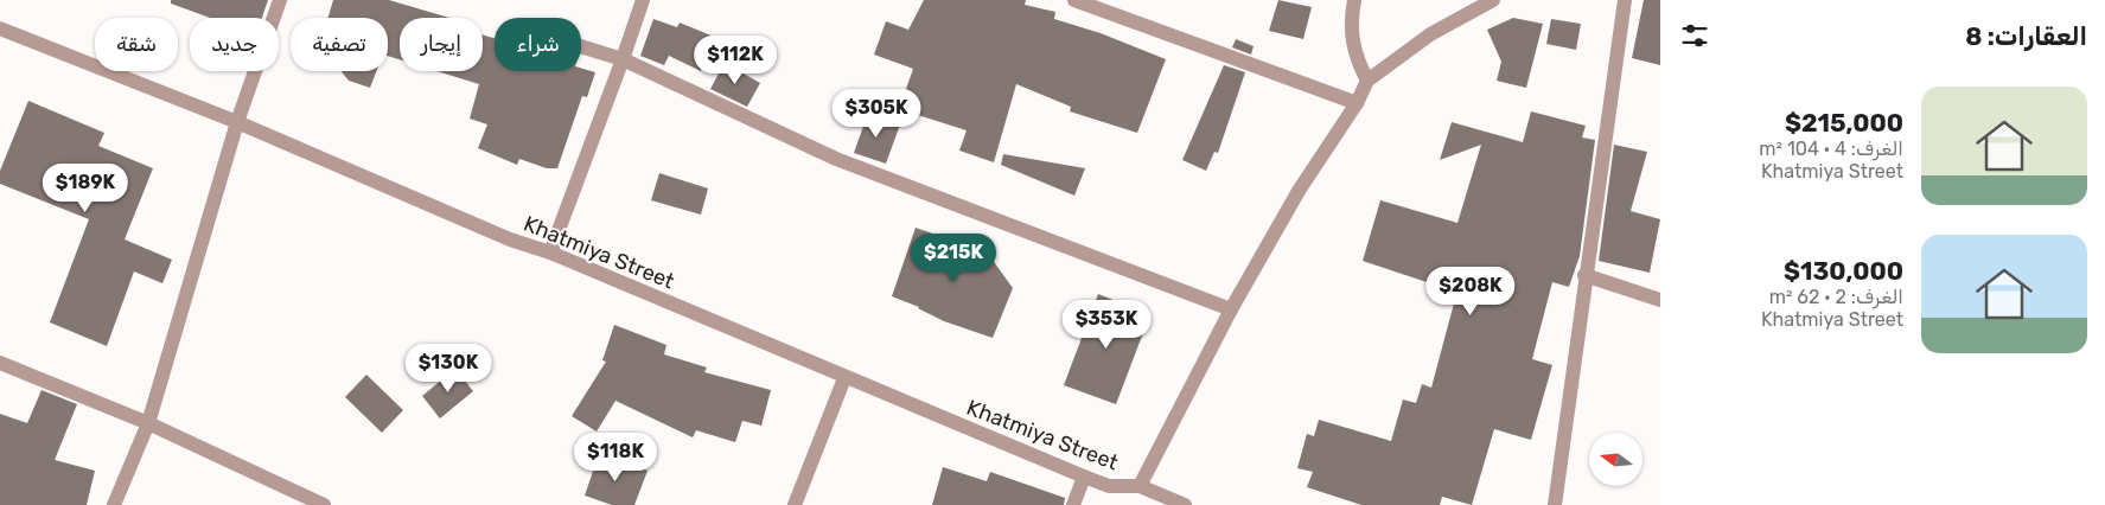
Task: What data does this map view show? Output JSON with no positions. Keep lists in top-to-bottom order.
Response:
{
  "streets": {
    "street": ["Khatmiya Street"]
  },
  "north": "left",
  "page": {
    "heading": "العقارات: 8",
    "chip": [
      "شراء",
      "إيجار",
      "تصفية",
      "جديد",
      "شقة"
    ],
    "price": [
      "$112K",
      "$305K",
      "$189K",
      "$215K",
      "$208K",
      "$353K",
      "$130K",
      "$118K"
    ],
    "list": [
      {
        "name": "$215,000",
        "note": "الغرف: 4 · 104 m² · Khatmiya Street"
      },
      {
        "name": "$130,000",
        "note": "الغرف: 2 · 62 m² · Khatmiya Street"
      }
    ]
  }
}
